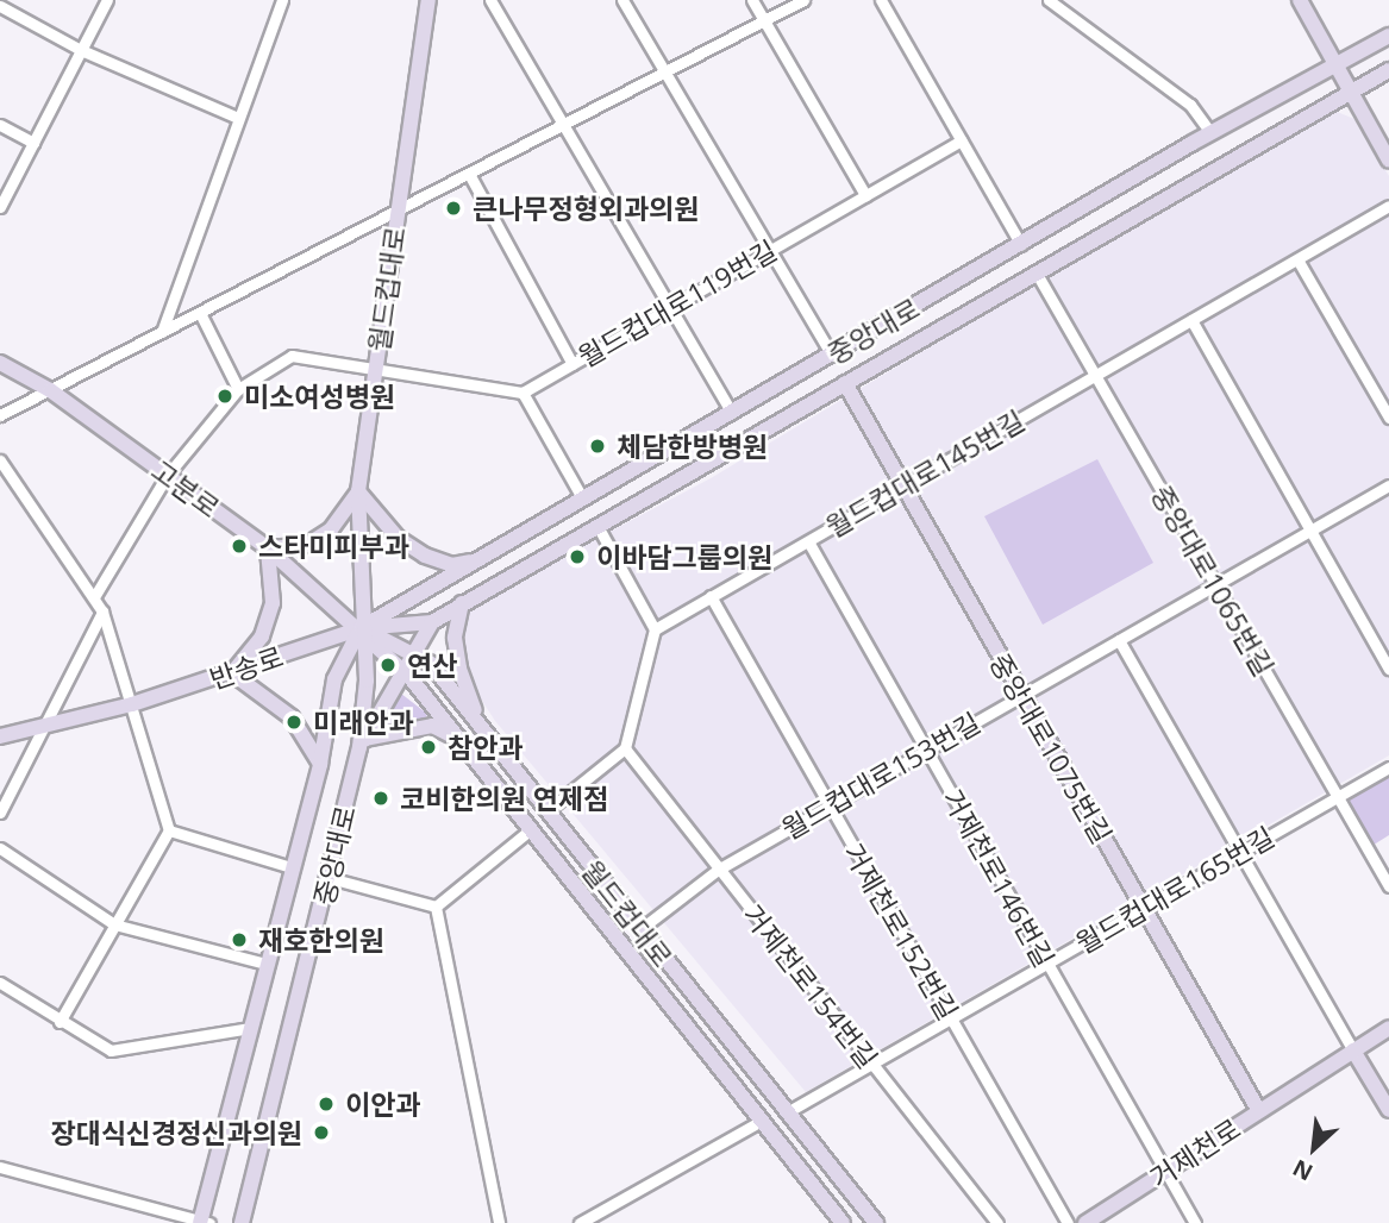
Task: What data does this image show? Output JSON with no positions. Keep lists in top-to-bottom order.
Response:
{
  "streets": {
    "main road": [
      "월드컵대로",
      "중앙대로",
      "고분로",
      "반송로",
      "중앙대로1075번길",
      "거제천로"
    ],
    "street": [
      "월드컵대로119번길",
      "월드컵대로145번길",
      "중앙대로1065번길",
      "월드컵대로153번길",
      "거제천로146번길",
      "월드컵대로165번길",
      "거제천로152번길",
      "거제천로154번길"
    ]
  },
  "crossings": [
    ["월드컵대로", "월드컵대로119번길"],
    ["월드컵대로", "중앙대로"],
    ["월드컵대로", "고분로"],
    ["월드컵대로", "반송로"],
    ["월드컵대로", "월드컵대로153번길"],
    ["월드컵대로", "월드컵대로165번길"],
    ["월드컵대로119번길", "중앙대로"],
    ["중앙대로", "고분로"],
    ["중앙대로", "중앙대로1065번길"],
    ["중앙대로", "반송로"],
    ["중앙대로", "중앙대로1075번길"],
    ["월드컵대로145번길", "중앙대로1065번길"],
    ["월드컵대로145번길", "중앙대로1075번길"],
    ["월드컵대로145번길", "거제천로146번길"],
    ["월드컵대로145번길", "거제천로152번길"],
    ["고분로", "반송로"],
    ["중앙대로1065번길", "월드컵대로153번길"],
    ["중앙대로1065번길", "월드컵대로165번길"],
    ["중앙대로1075번길", "월드컵대로153번길"],
    ["중앙대로1075번길", "월드컵대로165번길"],
    ["중앙대로1075번길", "거제천로"],
    ["월드컵대로153번길", "거제천로146번길"],
    ["월드컵대로153번길", "거제천로152번길"],
    ["월드컵대로153번길", "거제천로154번길"],
    ["거제천로146번길", "월드컵대로165번길"],
    ["거제천로146번길", "거제천로"],
    ["월드컵대로165번길", "거제천로152번길"],
    ["월드컵대로165번길", "거제천로154번길"]
  ],
  "places": [
    "큰나무정형외과의원",
    "미소여성병원",
    "체담한방병원",
    "스타미피부과",
    "이바담그룹의원",
    "연산",
    "미래안과",
    "참안과",
    "코비한의원 연제점",
    "재호한의원",
    "이안과",
    "장대식신경정신과의원"
  ],
  "north": "bottom left"
}
